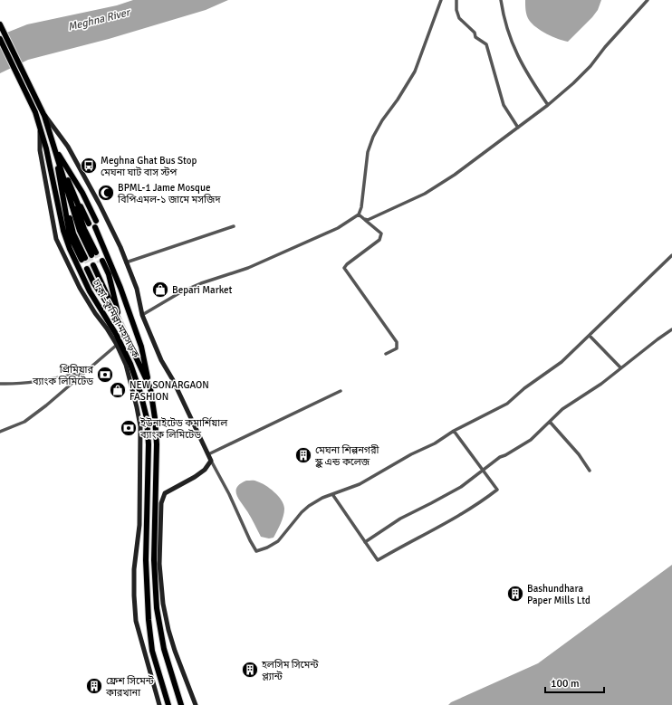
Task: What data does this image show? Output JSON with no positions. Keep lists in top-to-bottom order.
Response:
{
  "streets": {
    "highway": ["ঢাকা–কুমিল্লা মহাসড়ক"]
  },
  "water": ["Meghna River"],
  "places": {
    "bus stop": ["Meghna Ghat Bus Stop মেঘনা ঘাট বাস স্টপ"],
    "mosque": ["BPML-1 Jame Mosque বিপিএমল-১ জামে মসজিদ"],
    "shop": ["Bepari Market", "NEW SONARGAON FASHION"],
    "bank": ["প্রিমিয়ার ব্যাংক লিমিটেড", "ইউনাইটেড কমার্শিয়াল ব্যাংক লিমিটেড"],
    "building": [
      "মেঘনা শিল্পনগরী স্কুল এন্ড কলেজ",
      "Bashundhara Paper Mills Ltd",
      "হলসিম সিমেন্ট প্ল্যান্ট",
      "ফ্রেশ সিমেন্ট কারখানা"
    ]
  },
  "scale_bar": "100 m"
}
